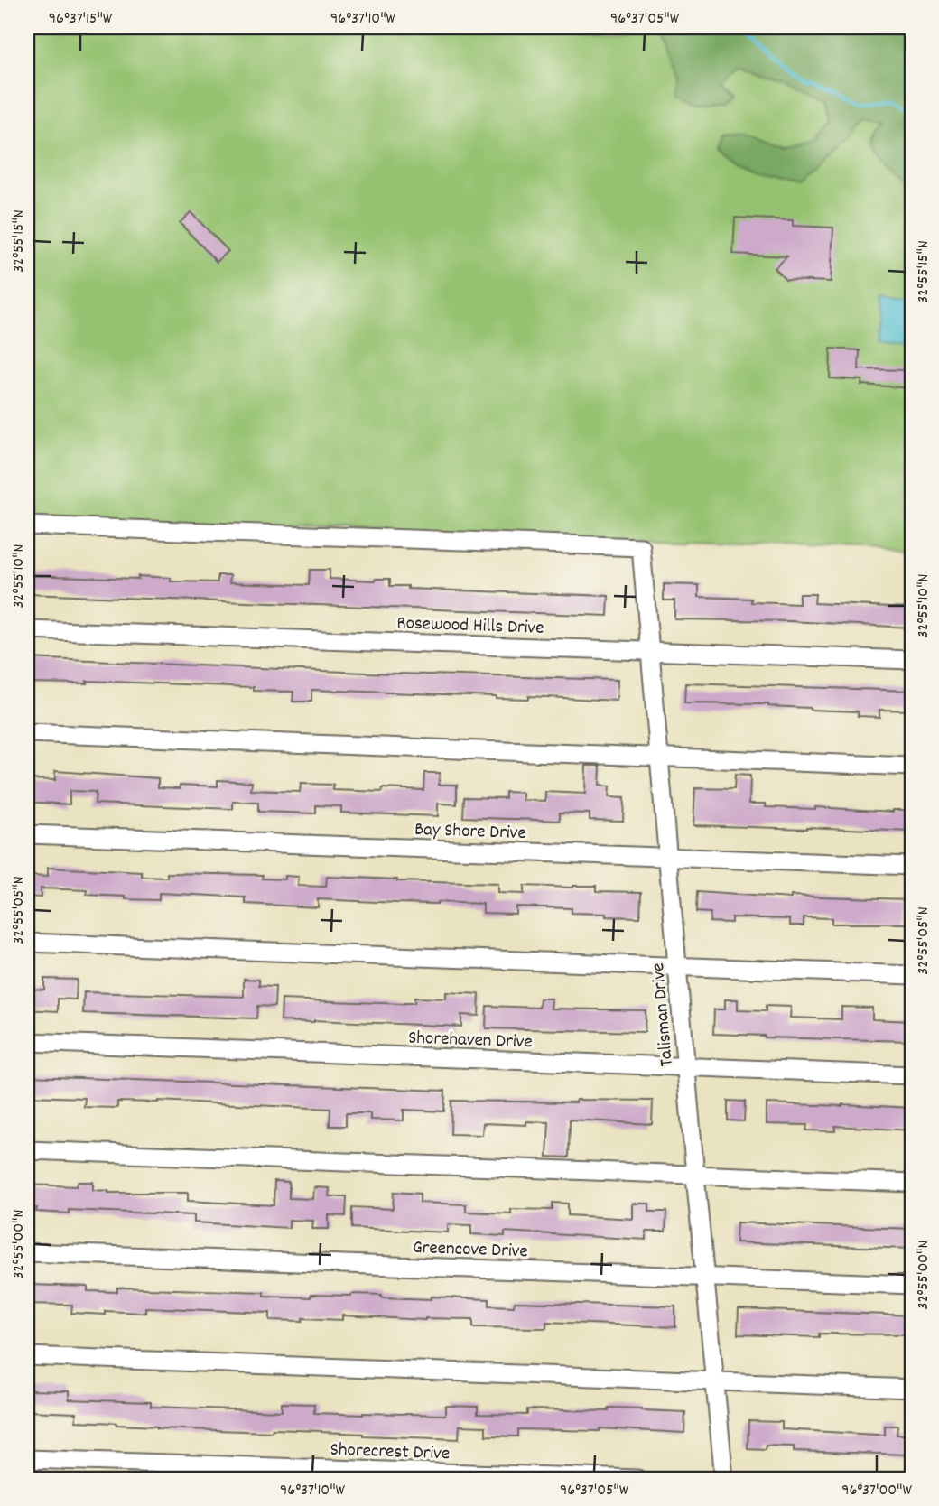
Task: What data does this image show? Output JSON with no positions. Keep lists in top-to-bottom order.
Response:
{
  "streets": {
    "street": [
      "Rosewood Hills Drive",
      "Bay Shore Drive",
      "Talisman Drive",
      "Shorehaven Drive",
      "Greencove Drive",
      "Shorecrest Drive"
    ]
  },
  "crossings": [
    ["Rosewood Hills Drive", "Talisman Drive"],
    ["Bay Shore Drive", "Talisman Drive"],
    ["Talisman Drive", "Shorehaven Drive"],
    ["Talisman Drive", "Greencove Drive"]
  ],
  "coordinates": [
    "96°37'15\"W",
    "96°37'10\"W",
    "96°37'05\"W",
    "32°55'15\"N",
    "32°55'10\"N",
    "32°55'05\"N",
    "32°55'00\"N",
    "96°37'00\"W"
  ]
}
